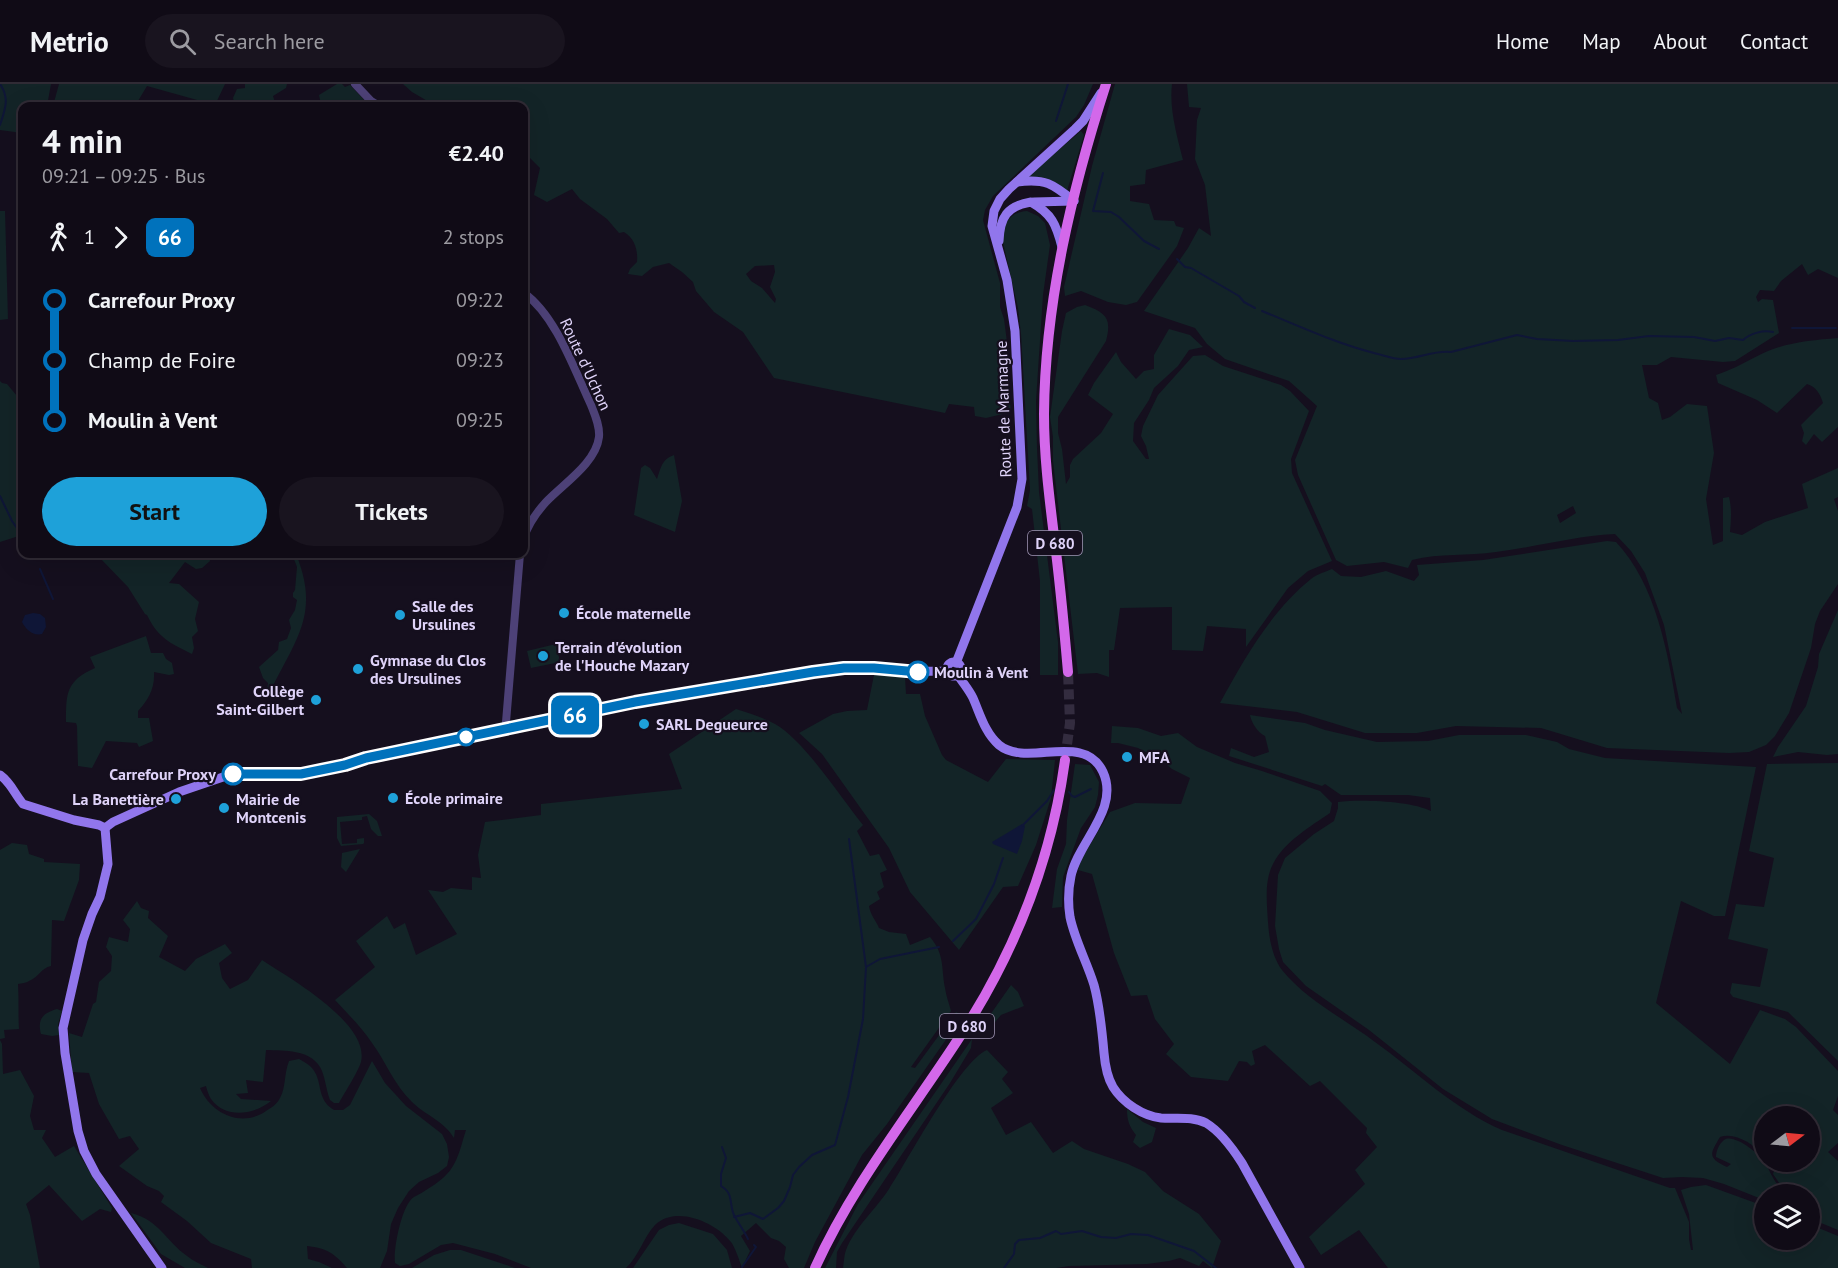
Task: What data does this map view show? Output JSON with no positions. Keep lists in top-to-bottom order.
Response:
{
  "streets": {
    "main road": ["Route de Marmagne", "D 680"],
    "street": ["Route d'Uchon"]
  },
  "crossings": [
    ["Route de Marmagne", "D 680"]
  ],
  "places": [
    "École maternelle",
    "Salle des Ursulines",
    "Terrain d'évolution de l'Houche Mazary",
    "Gymnase du Clos des Ursulines",
    "Moulin à Vent",
    "Collège Saint-Gilbert",
    "SARL Degueurce",
    "MFA",
    "Carrefour Proxy",
    "École primaire",
    "La Banettière",
    "Mairie de Montcenis"
  ],
  "lines": ["bus line 66"],
  "north": "right",
  "page": {
    "header": "Metrio",
    "search": "Search here",
    "nav": [
      "Home",
      "Map",
      "About",
      "Contact"
    ],
    "on_map": "66",
    "heading": ["4 min", "09:21 – 09:25 · Bus", "€2.40"],
    "legs": ["1", "66", "2 stops"],
    "list": [
      {
        "name": "Carrefour Proxy",
        "value": "09:22"
      },
      {
        "name": "Champ de Foire",
        "value": "09:23"
      },
      {
        "name": "Moulin à Vent",
        "value": "09:25"
      }
    ],
    "buttons": ["Start", "Tickets"]
  }
}
